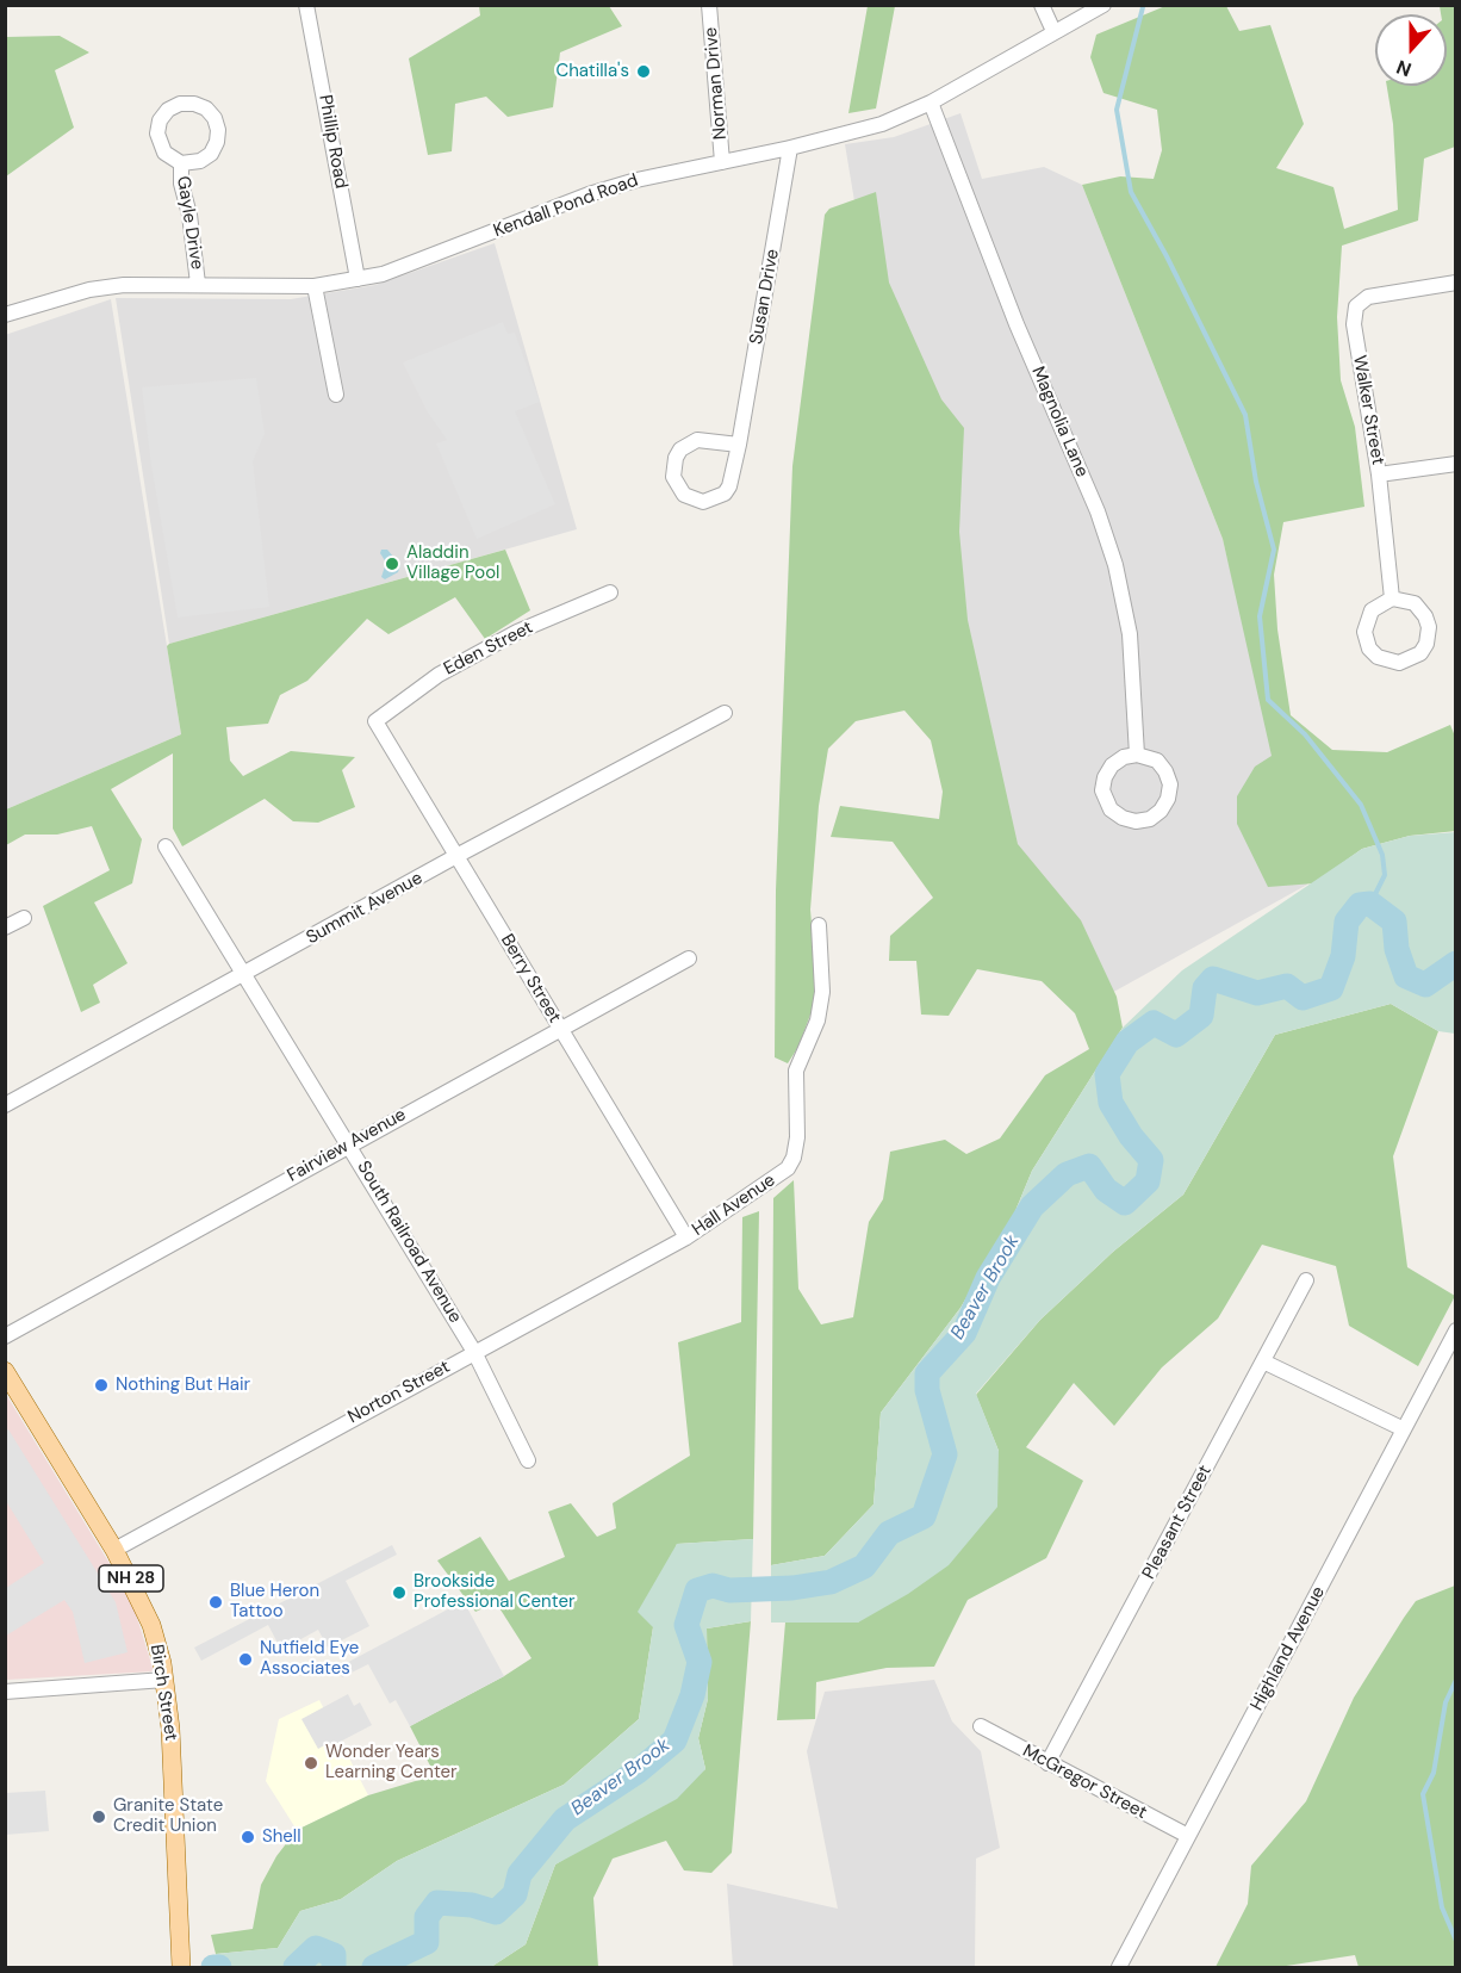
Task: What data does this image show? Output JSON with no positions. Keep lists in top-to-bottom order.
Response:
{
  "streets": {
    "main road": ["NH 28", "Birch Street"],
    "street": [
      "Norman Drive",
      "Phillip Road",
      "Kendall Pond Road",
      "Gayle Drive",
      "Susan Drive",
      "Walker Street",
      "Magnolia Lane",
      "Eden Street",
      "Summit Avenue",
      "Berry Street",
      "Fairview Avenue",
      "Hall Avenue",
      "South Railroad Avenue",
      "Norton Street",
      "Pleasant Street",
      "Highland Avenue",
      "McGregor Street"
    ]
  },
  "crossings": [
    ["Norman Drive", "Kendall Pond Road"],
    ["Phillip Road", "Kendall Pond Road"],
    ["Kendall Pond Road", "Gayle Drive"],
    ["Kendall Pond Road", "Susan Drive"],
    ["Kendall Pond Road", "Magnolia Lane"],
    ["Eden Street", "Berry Street"],
    ["Summit Avenue", "Berry Street"],
    ["Summit Avenue", "South Railroad Avenue"],
    ["Berry Street", "Fairview Avenue"],
    ["Berry Street", "Hall Avenue"],
    ["Berry Street", "Norton Street"],
    ["Fairview Avenue", "South Railroad Avenue"],
    ["Hall Avenue", "Norton Street"],
    ["South Railroad Avenue", "Norton Street"],
    ["Norton Street", "Birch Street"],
    ["Pleasant Street", "McGregor Street"],
    ["Highland Avenue", "McGregor Street"]
  ],
  "water": ["Beaver Brook"],
  "places": [
    "Chatilla's",
    "Aladdin Village Pool",
    "Nothing But Hair",
    "Brookside Professional Center",
    "Blue Heron Tattoo",
    "Nutfield Eye Associates",
    "Wonder Years Learning Center",
    "Granite State Credit Union",
    "Shell"
  ],
  "north": "bottom"
}
